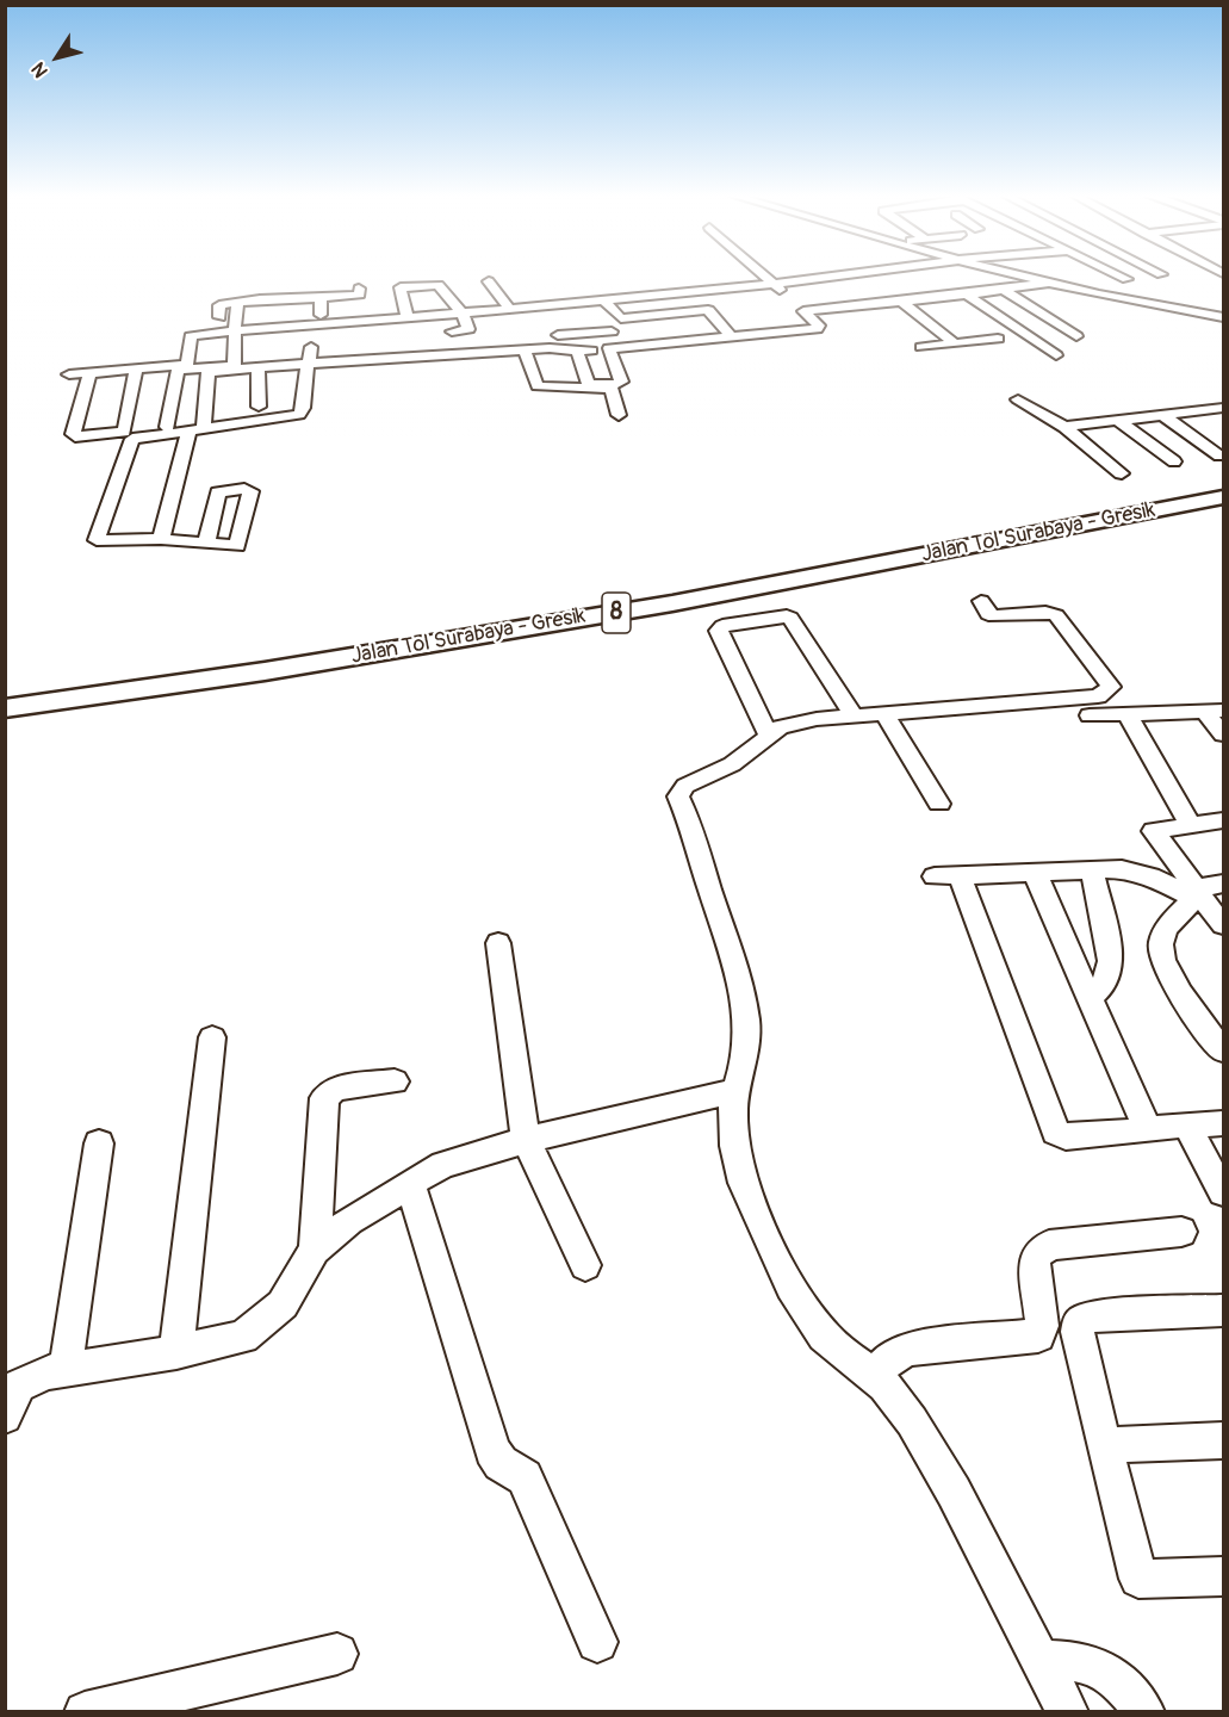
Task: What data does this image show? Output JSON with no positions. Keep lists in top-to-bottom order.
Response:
{
  "streets": {
    "highway": ["Jalan Tol Surabaya - Gresik", "8"]
  },
  "north": "bottom left"
}
